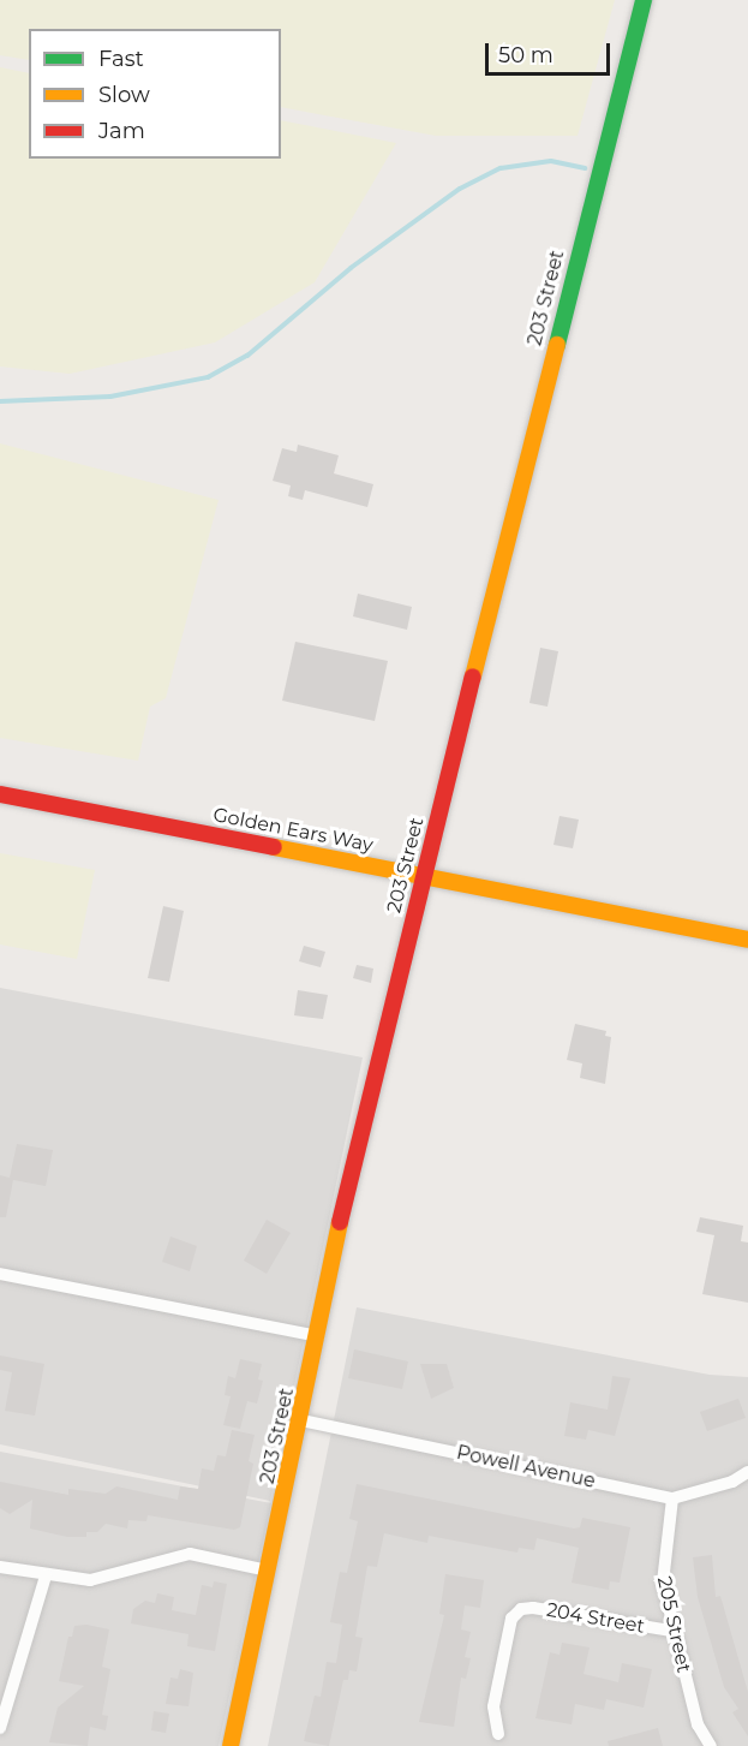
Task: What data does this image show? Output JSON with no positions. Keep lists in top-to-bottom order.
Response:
{
  "streets": {
    "main road": ["203 Street", "Golden Ears Way"],
    "street": ["Powell Avenue", "204 Street", "205 Street"]
  },
  "crossings": [
    ["203 Street", "Golden Ears Way"],
    ["203 Street", "Powell Avenue"],
    ["Powell Avenue", "205 Street"],
    ["204 Street", "205 Street"]
  ],
  "legend": ["Fast", "Slow", "Jam"],
  "scale_bar": "50 m"
}
